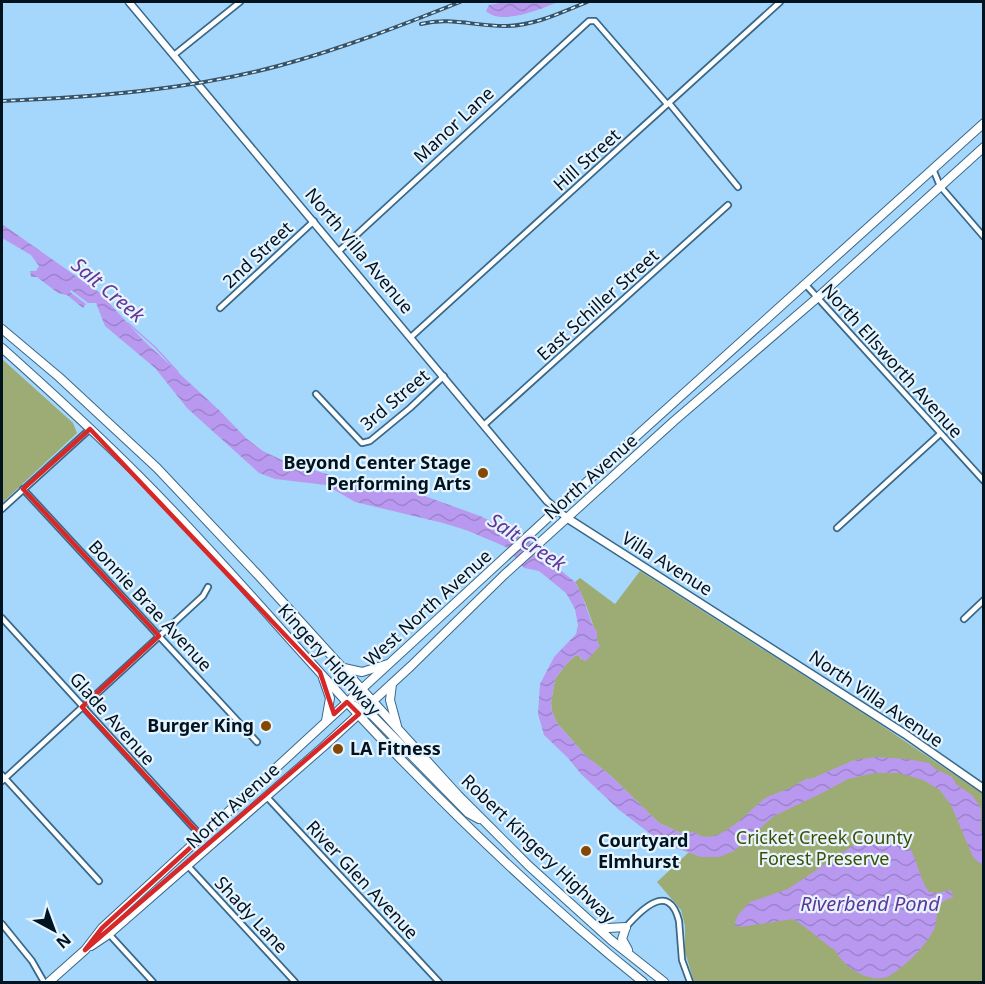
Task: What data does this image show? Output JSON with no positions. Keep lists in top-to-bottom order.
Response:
{
  "streets": {
    "main road": [
      "North Villa Avenue",
      "North Avenue",
      "Villa Avenue",
      "West North Avenue",
      "Kingery Highway",
      "Robert Kingery Highway"
    ],
    "street": [
      "Manor Lane",
      "Hill Street",
      "2nd Street",
      "East Schiller Street",
      "North Ellsworth Avenue",
      "3rd Street",
      "Bonnie Brae Avenue",
      "Glade Avenue",
      "River Glen Avenue",
      "Shady Lane"
    ]
  },
  "crossings": [
    ["Manor Lane", "Hill Street"],
    ["Manor Lane", "North Villa Avenue"],
    ["Hill Street", "North Villa Avenue"],
    ["North Villa Avenue", "2nd Street"],
    ["North Villa Avenue", "East Schiller Street"],
    ["North Villa Avenue", "3rd Street"],
    ["North Villa Avenue", "North Avenue"],
    ["North Villa Avenue", "Villa Avenue"],
    ["North Villa Avenue", "West North Avenue"],
    ["North Ellsworth Avenue", "North Avenue"],
    ["North Ellsworth Avenue", "West North Avenue"],
    ["North Avenue", "Villa Avenue"],
    ["North Avenue", "West North Avenue"],
    ["North Avenue", "Kingery Highway"],
    ["North Avenue", "River Glen Avenue"],
    ["North Avenue", "Shady Lane"],
    ["West North Avenue", "Kingery Highway"],
    ["West North Avenue", "Glade Avenue"],
    ["Kingery Highway", "Robert Kingery Highway"]
  ],
  "water": ["Salt Creek", "Riverbend Pond"],
  "parks": ["Cricket Creek County Forest Preserve"],
  "places": [
    "Beyond Center Stage Performing Arts",
    "Burger King",
    "LA Fitness",
    "Courtyard Elmhurst"
  ],
  "north": "bottom right"
}
